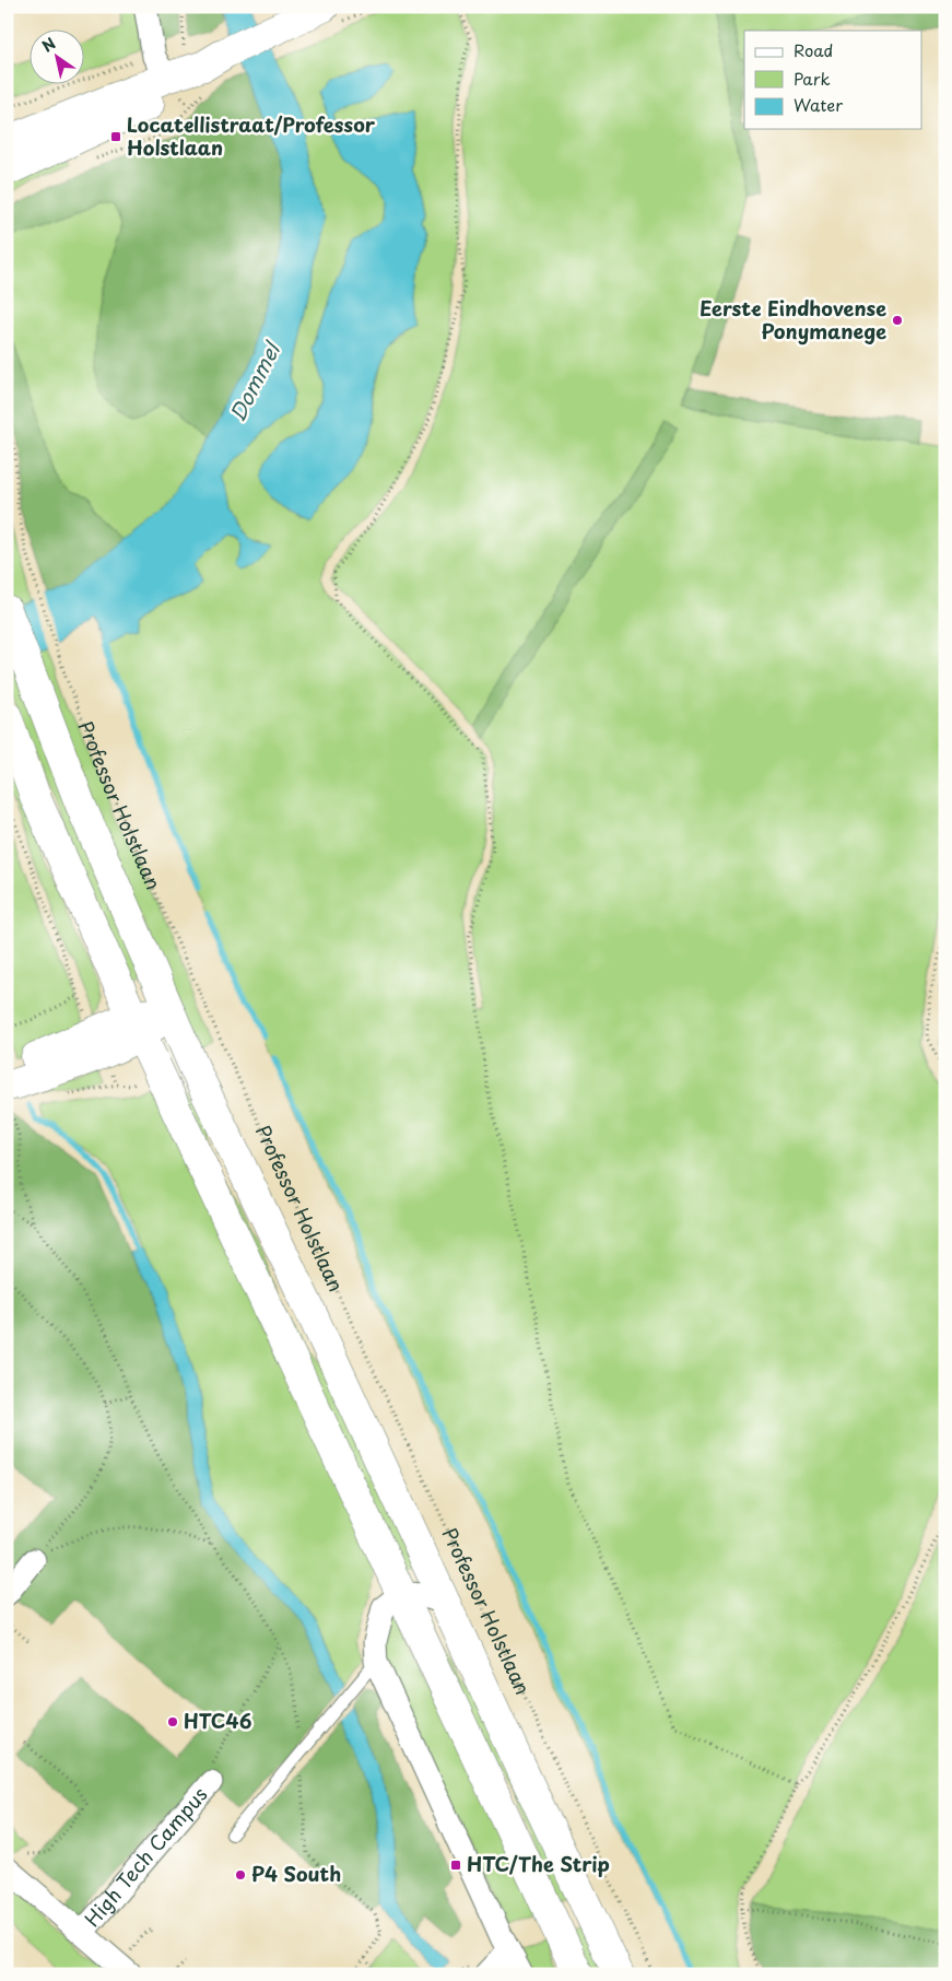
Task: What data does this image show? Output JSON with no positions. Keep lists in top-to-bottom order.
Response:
{
  "streets": {
    "main road": ["Professor Holstlaan"],
    "street": ["High Tech Campus"]
  },
  "water": ["Dommel"],
  "places": {
    "transit": ["Locatellistraat/Professor Holstlaan", "HTC/The Strip"],
    "other": ["Eerste Eindhovense Ponymanege", "HTC46", "P4 South"]
  },
  "legend": ["Road", "Park", "Water"],
  "north": "top left"
}
